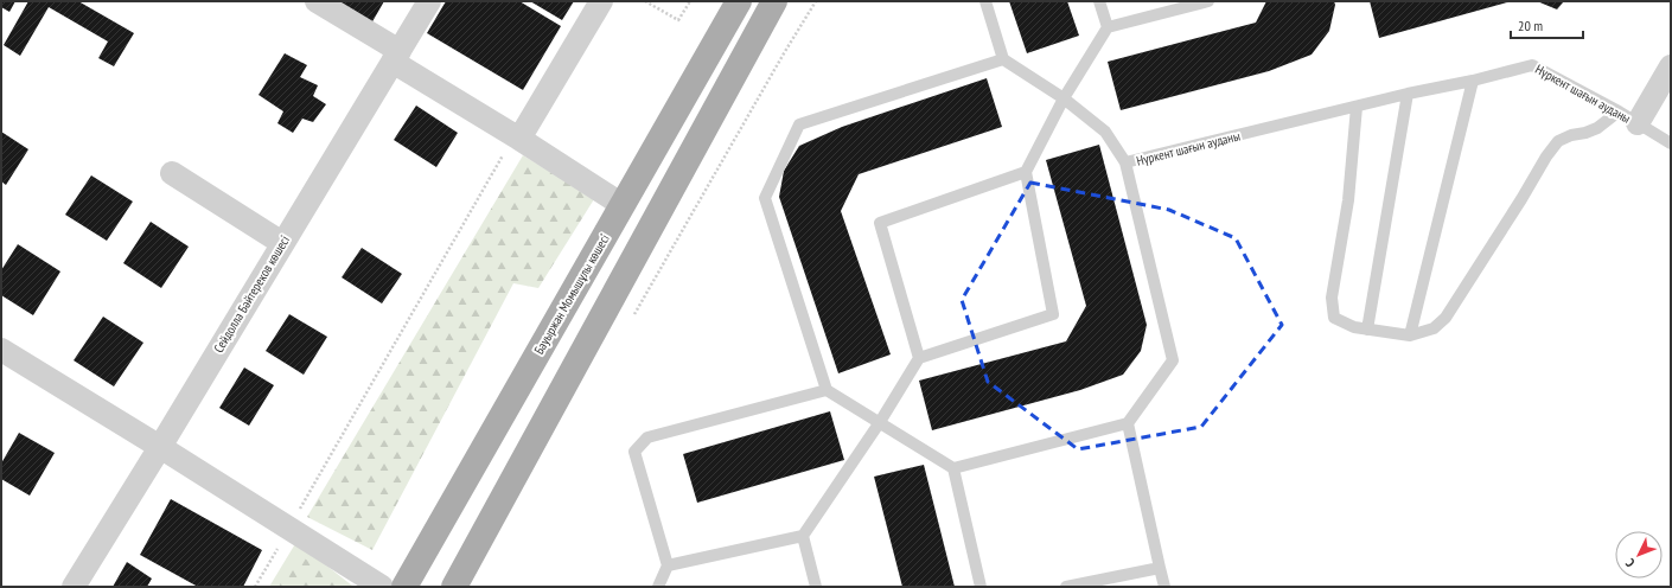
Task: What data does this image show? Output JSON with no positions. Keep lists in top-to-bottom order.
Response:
{
  "streets": {
    "main road": ["Бауыржан Момышұлы көшесі"],
    "street": ["Нүркент шағын ауданы", "Сейдолла Бәйтереков көшесі"]
  },
  "scale_bar": "20 m",
  "north": "bottom left"
}
